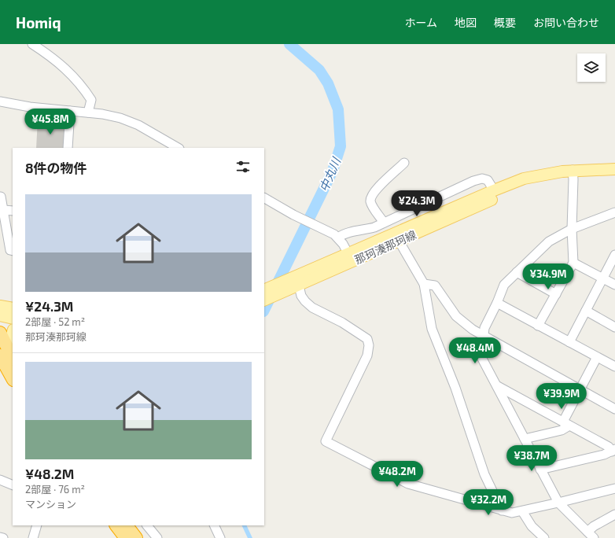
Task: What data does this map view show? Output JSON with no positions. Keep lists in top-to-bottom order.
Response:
{
  "streets": {
    "main road": ["那珂湊那珂線"]
  },
  "water": ["中丸川"],
  "page": {
    "header": "Homiq",
    "nav": [
      "ホーム",
      "地図",
      "概要",
      "お問い合わせ"
    ],
    "price": [
      "¥45.8M",
      "¥24.3M",
      "¥34.9M",
      "¥48.4M",
      "¥39.9M",
      "¥38.7M",
      "¥48.2M",
      "¥32.2M"
    ],
    "heading": "8件の物件",
    "list": [
      {
        "name": "¥24.3M",
        "note": "2部屋 · 52 m² · 那珂湊那珂線"
      },
      {
        "name": "¥48.2M",
        "note": "2部屋 · 76 m² · マンション"
      }
    ]
  }
}
